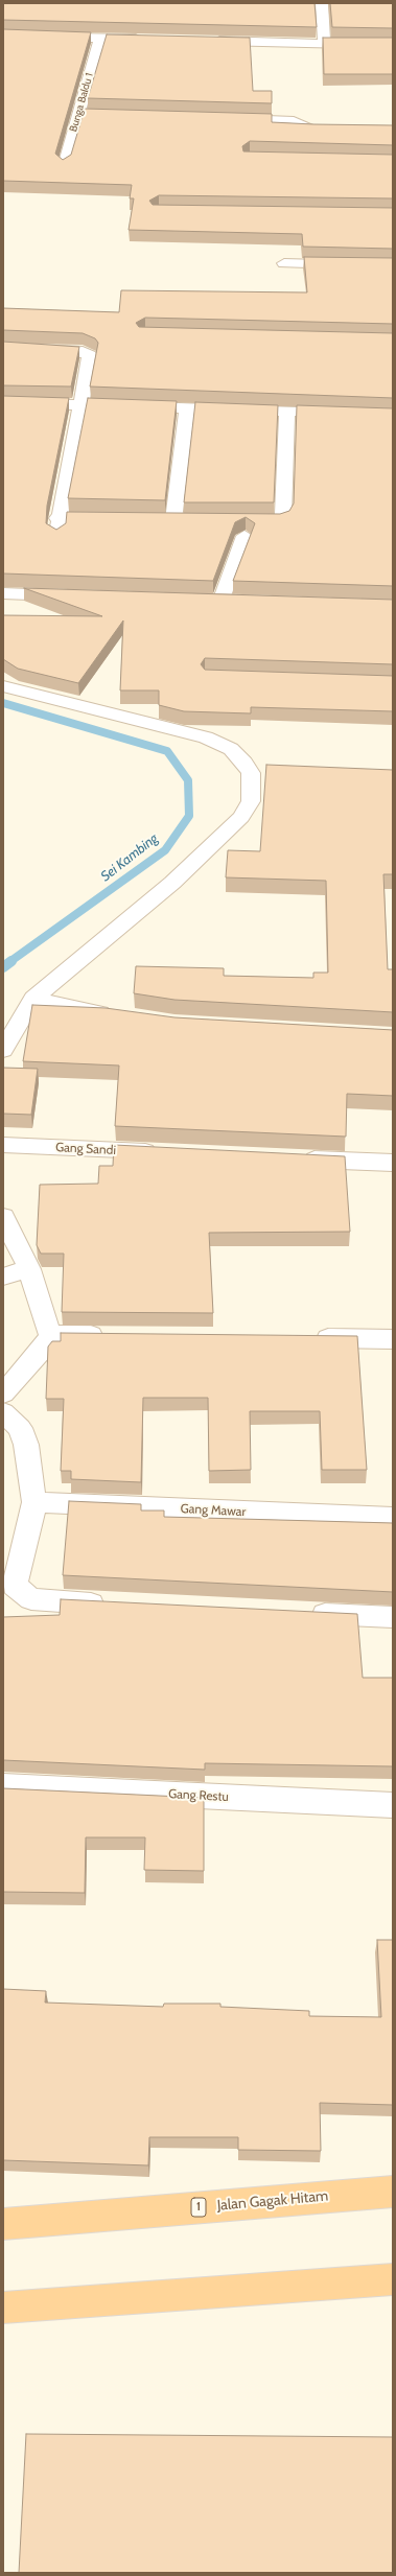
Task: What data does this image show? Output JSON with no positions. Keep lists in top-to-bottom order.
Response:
{
  "streets": {
    "highway": ["Jalan Gagak Hitam", "1"],
    "street": [
      "Bunga Baldu 1",
      "Gang Sandi",
      "Gang Mawar",
      "Gang Restu"
    ]
  },
  "water": ["Sei Kambing"]
}
